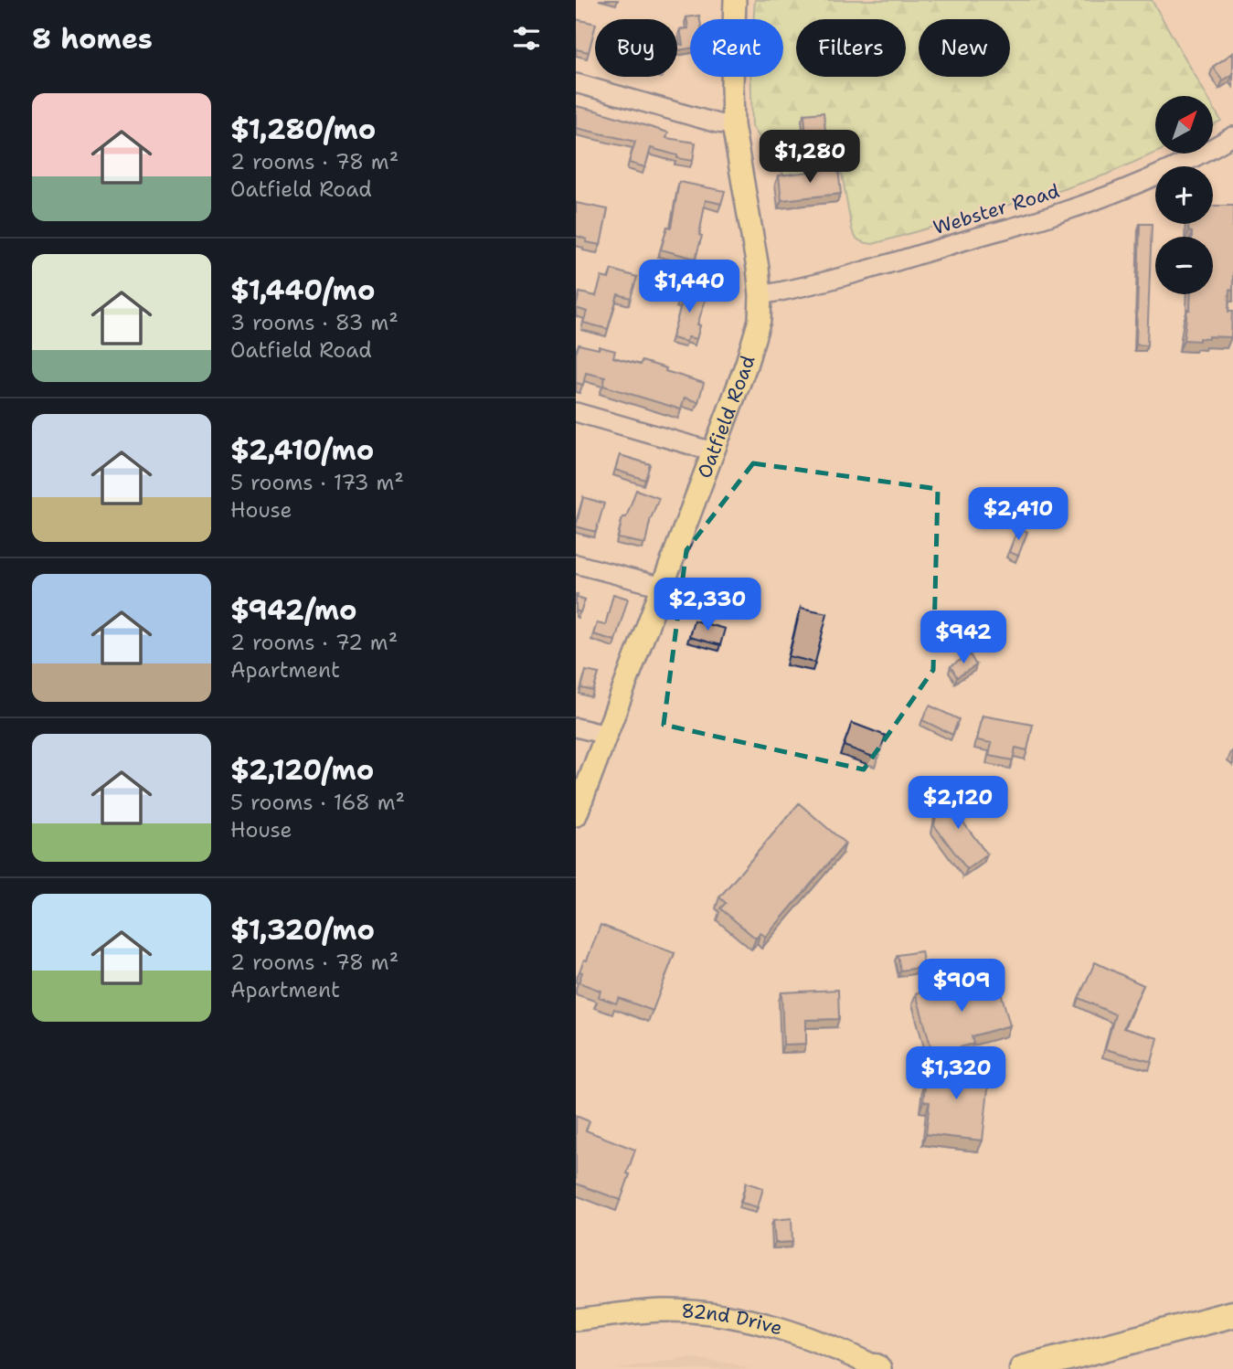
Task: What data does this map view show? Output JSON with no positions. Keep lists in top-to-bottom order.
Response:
{
  "streets": {
    "main road": ["Oatfield Road", "82nd Drive"],
    "street": ["Webster Road"]
  },
  "crossings": [
    ["Webster Road", "Oatfield Road"]
  ],
  "north": "top right",
  "page": {
    "heading": "8 homes",
    "chip": [
      "Buy",
      "Rent",
      "Filters",
      "New"
    ],
    "list": [
      {
        "name": "$1,280/mo",
        "note": "2 rooms · 78 m² · Oatfield Road"
      },
      {
        "name": "$1,440/mo",
        "note": "3 rooms · 83 m² · Oatfield Road"
      },
      {
        "name": "$2,410/mo",
        "note": "5 rooms · 173 m² · House"
      },
      {
        "name": "$942/mo",
        "note": "2 rooms · 72 m² · Apartment"
      },
      {
        "name": "$2,120/mo",
        "note": "5 rooms · 168 m² · House"
      },
      {
        "name": "$1,320/mo",
        "note": "2 rooms · 78 m² · Apartment"
      }
    ],
    "map_buttons": ["+", "−"],
    "price": [
      "$1,280",
      "$1,440",
      "$2,410",
      "$2,330",
      "$942",
      "$2,120",
      "$909",
      "$1,320"
    ]
  }
}
